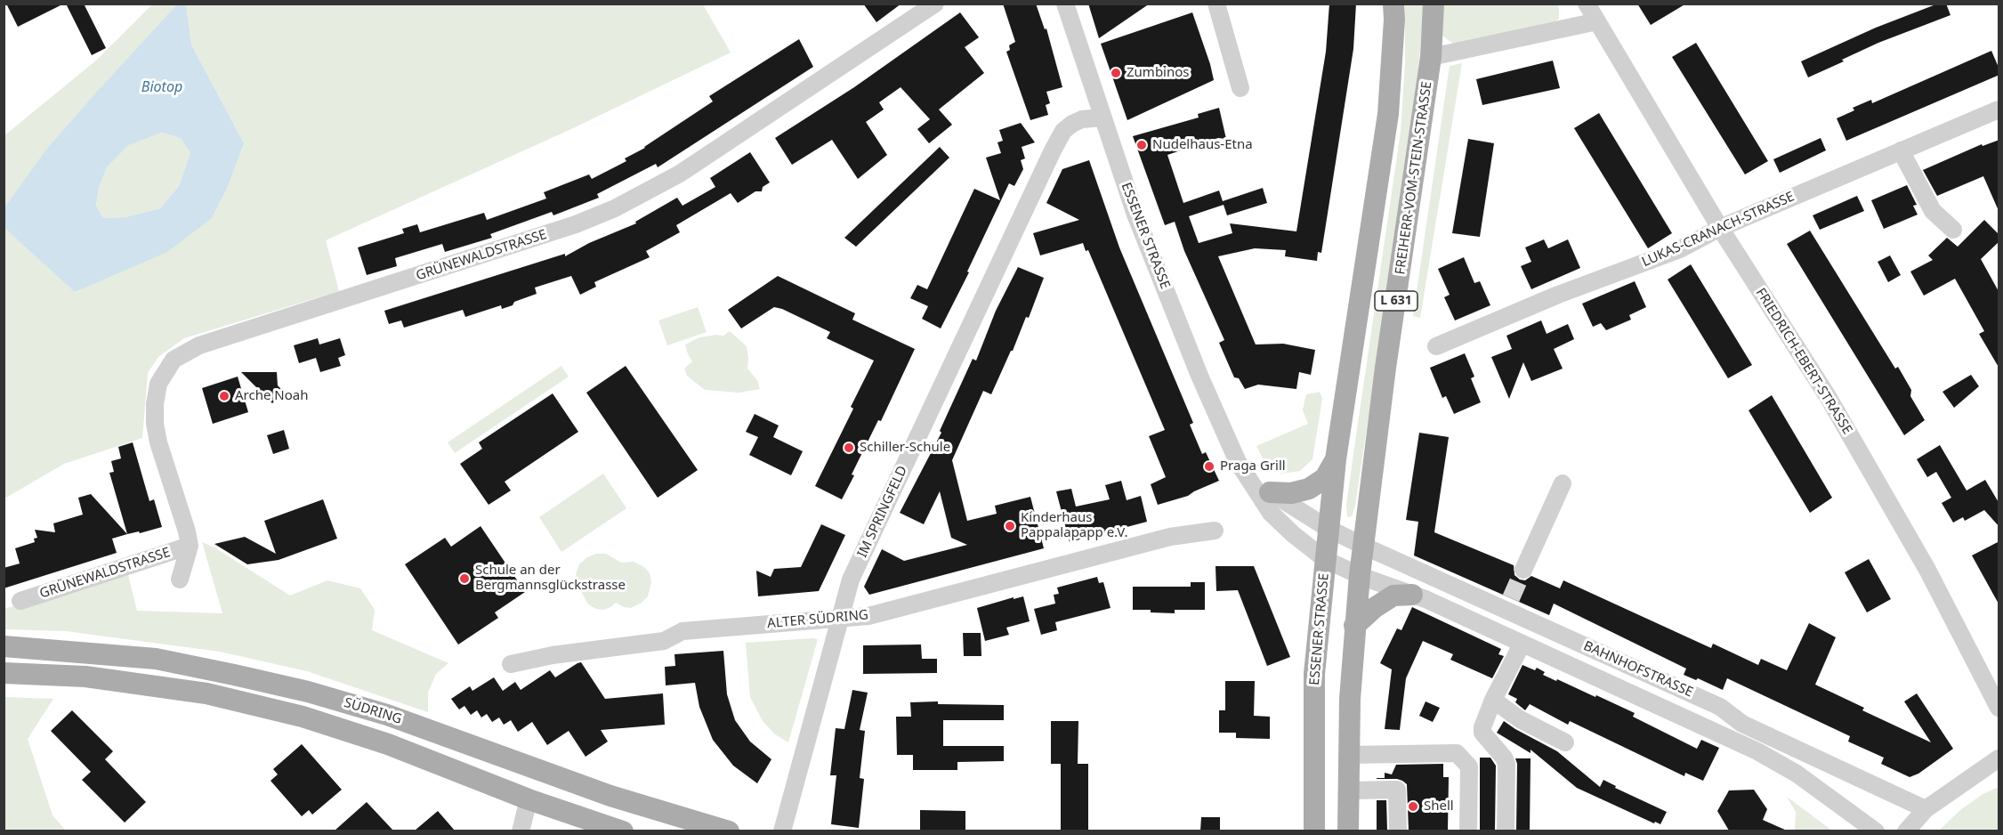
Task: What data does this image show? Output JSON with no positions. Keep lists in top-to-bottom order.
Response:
{
  "streets": {
    "main road": [
      "FREIHERR-VOM-STEIN-STRASSE",
      "ESSENER STRASSE",
      "L 631",
      "SÜDRING"
    ],
    "street": [
      "LUKAS-CRANACH-STRASSE",
      "GRÜNEWALDSTRASSE",
      "FRIEDRICH-EBERT-STRASSE",
      "IM SPRINGFELD",
      "ALTER SÜDRING",
      "BAHNHOFSTRASSE"
    ]
  },
  "crossings": [
    ["FREIHERR-VOM-STEIN-STRASSE", "L 631"],
    ["FREIHERR-VOM-STEIN-STRASSE", "BAHNHOFSTRASSE"],
    ["LUKAS-CRANACH-STRASSE", "FRIEDRICH-EBERT-STRASSE"],
    ["ESSENER STRASSE", "L 631"],
    ["ESSENER STRASSE", "IM SPRINGFELD"],
    ["ESSENER STRASSE", "BAHNHOFSTRASSE"],
    ["L 631", "BAHNHOFSTRASSE"],
    ["IM SPRINGFELD", "ALTER SÜDRING"]
  ],
  "water": ["Biotop"],
  "places": [
    "Zumbinos",
    "Nudelhaus-Etna",
    "Arche Noah",
    "Schiller-Schule",
    "Praga Grill",
    "Kinderhaus Pappalapapp e.V.",
    "Schule an der Bergmannsglückstrasse",
    "Shell"
  ]
}
